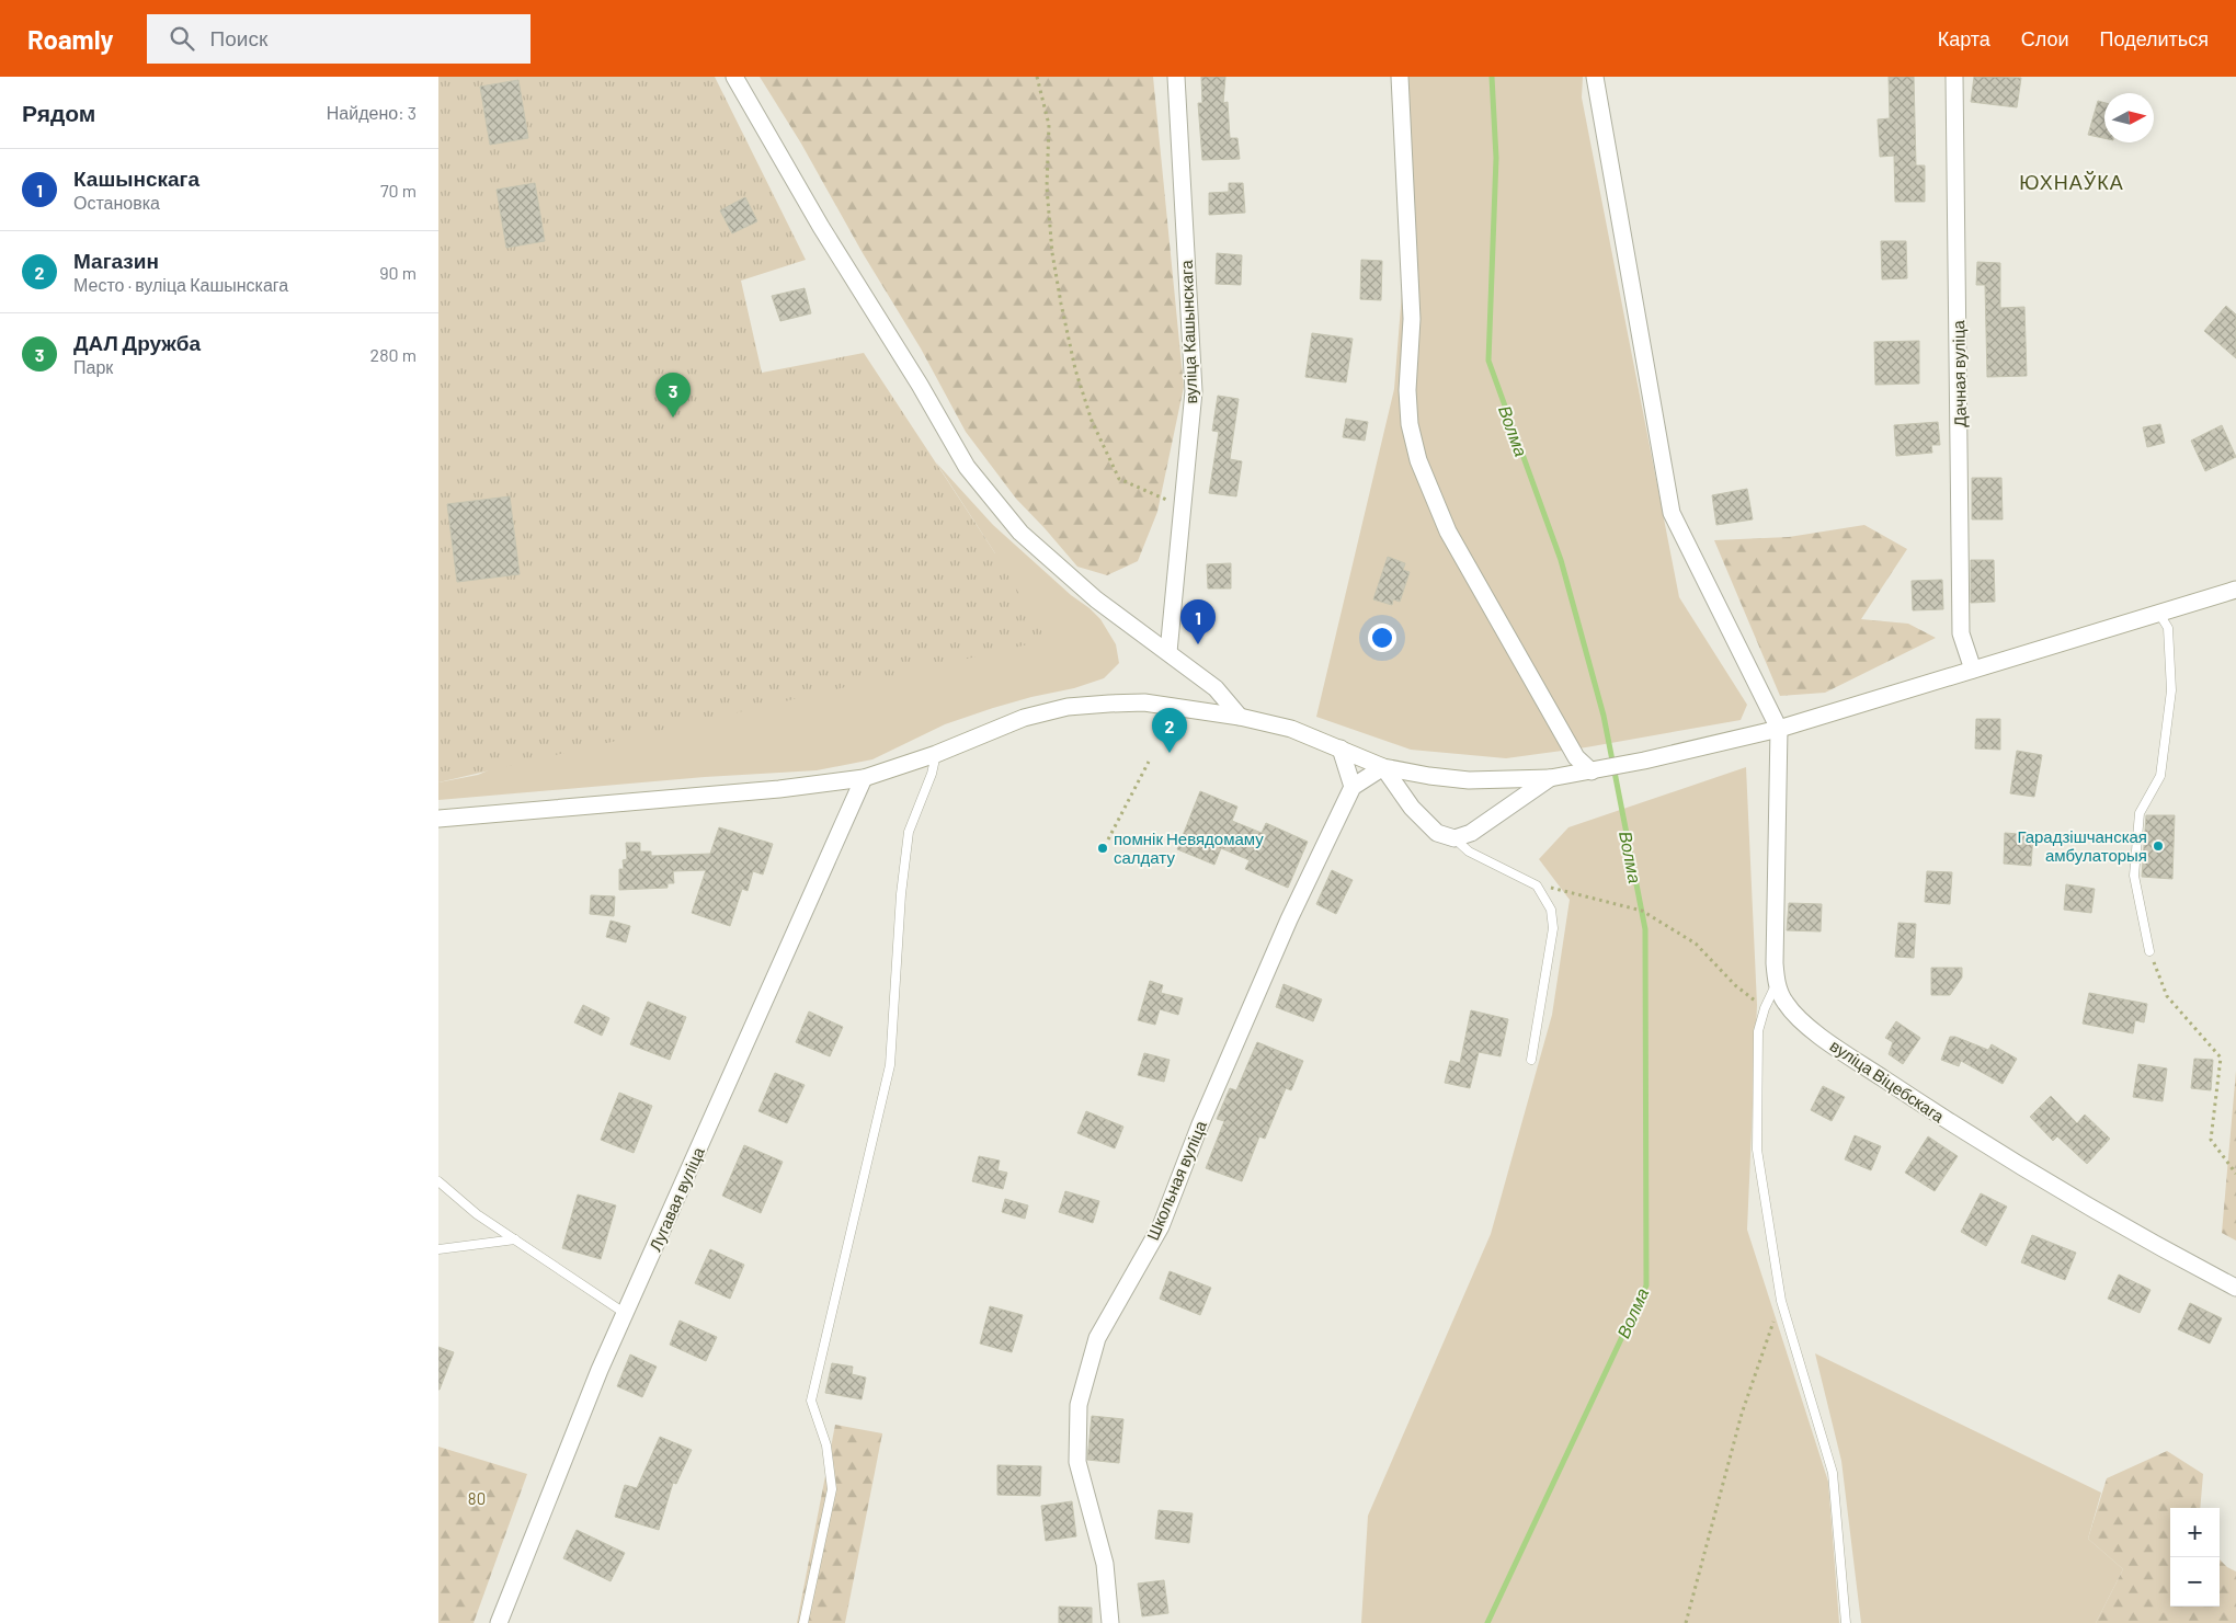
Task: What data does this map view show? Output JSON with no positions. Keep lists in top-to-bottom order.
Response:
{
  "streets": {
    "street": [
      "вуліца Кашынскага",
      "Дачная вуліца",
      "вуліца Віцебскага",
      "Школьная вуліца",
      "Лугавая вуліца"
    ]
  },
  "districts": ["ЮХНАЎКА"],
  "water": ["Волма"],
  "parks": ["80"],
  "places": ["Гарадзішчанская амбулаторыя", "помнік Невядомаму салдату"],
  "north": "right",
  "page": {
    "header": "Roamly",
    "search": "Поиск",
    "nav": ["Карта", "Слои", "Поделиться"],
    "heading": ["Рядом", "Найдено: 3"],
    "list": [
      {
        "mark": "1",
        "name": "Кашынскага",
        "note": "Остановка",
        "value": "70 m"
      },
      {
        "mark": "2",
        "name": "Магазин",
        "note": "Место · вуліца Кашынскага",
        "value": "90 m"
      },
      {
        "mark": "3",
        "name": "ДАЛ Дружба",
        "note": "Парк",
        "value": "280 m"
      }
    ],
    "pins": ["3", "1", "2"],
    "map_buttons": ["+", "−"]
  }
}
